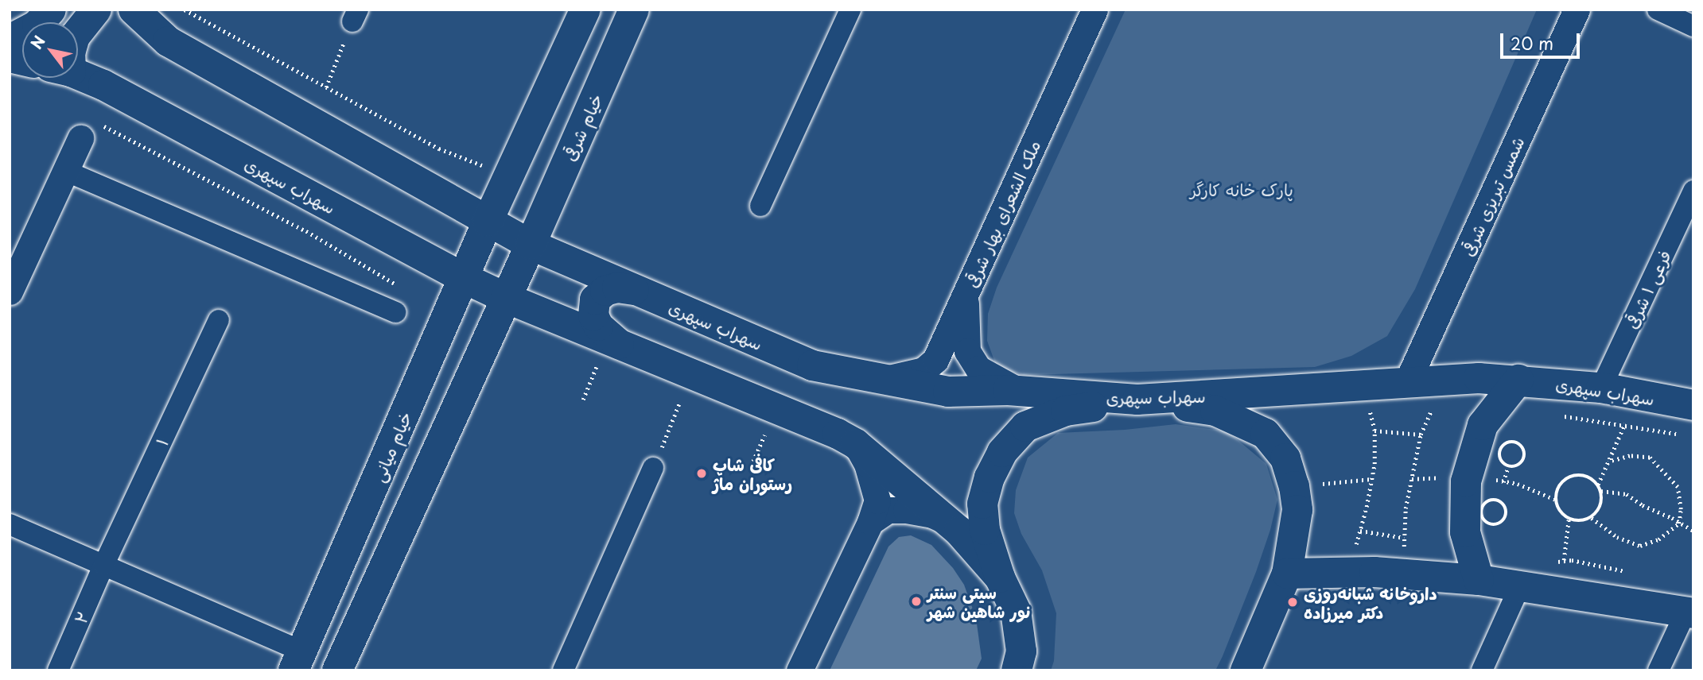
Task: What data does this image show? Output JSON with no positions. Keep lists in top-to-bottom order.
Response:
{
  "streets": {
    "main road": ["خیام شرقی", "سهراب سپهری", "خیام میانی"],
    "street": [
      "شمس تبریزی شرقی",
      "ملک الشعرای بهار شرقی",
      "فرعی ۱ شرقی",
      "۱",
      "۲"
    ]
  },
  "crossings": [
    ["خیام شرقی", "سهراب سپهری"],
    ["سهراب سپهری", "شمس تبریزی شرقی"],
    ["سهراب سپهری", "ملک الشعرای بهار شرقی"],
    ["سهراب سپهری", "فرعی ۱ شرقی"],
    ["سهراب سپهری", "خیام میانی"],
    ["۱", "۲"]
  ],
  "parks": ["پارک خانه کارگر"],
  "places": ["کافی شاپ رستوران ماژ", "سیتی سنتر نور شاهین شهر", "داروخانه شبانه‌روزی دکتر میرزاده"],
  "scale_bar": "20 m",
  "north": "top left"
}
